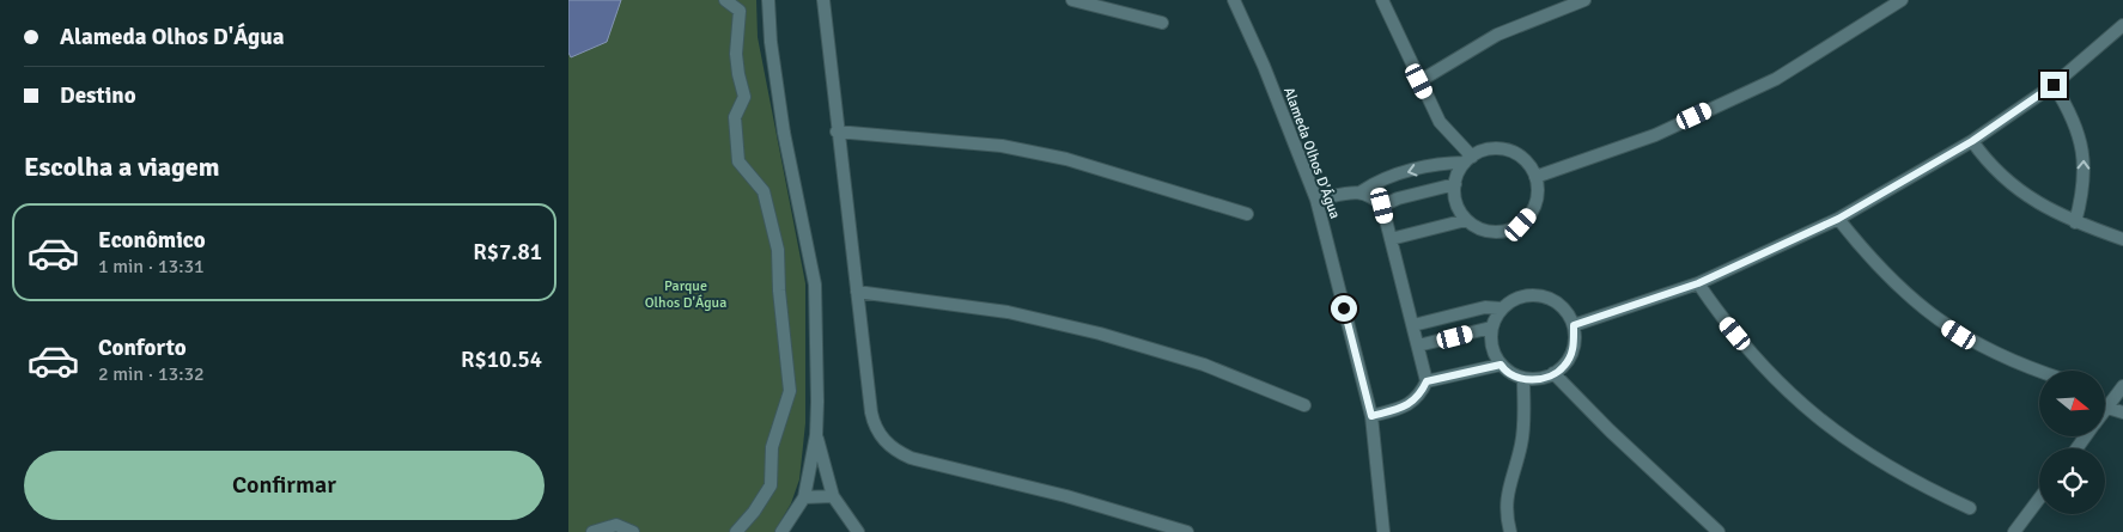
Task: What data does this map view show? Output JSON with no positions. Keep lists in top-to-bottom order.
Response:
{
  "streets": {
    "street": ["Alameda Olhos D'Água"]
  },
  "parks": ["Parque Olhos D'Água"],
  "north": "right",
  "page": {
    "banner": ["Alameda Olhos D'Água", "Destino"],
    "heading": "Escolha a viagem",
    "list": [
      {
        "name": "Econômico",
        "note": "1 min · 13:31",
        "value": "R$7.81"
      },
      {
        "name": "Conforto",
        "note": "2 min · 13:32",
        "value": "R$10.54"
      }
    ],
    "buttons": "Confirmar"
  }
}
